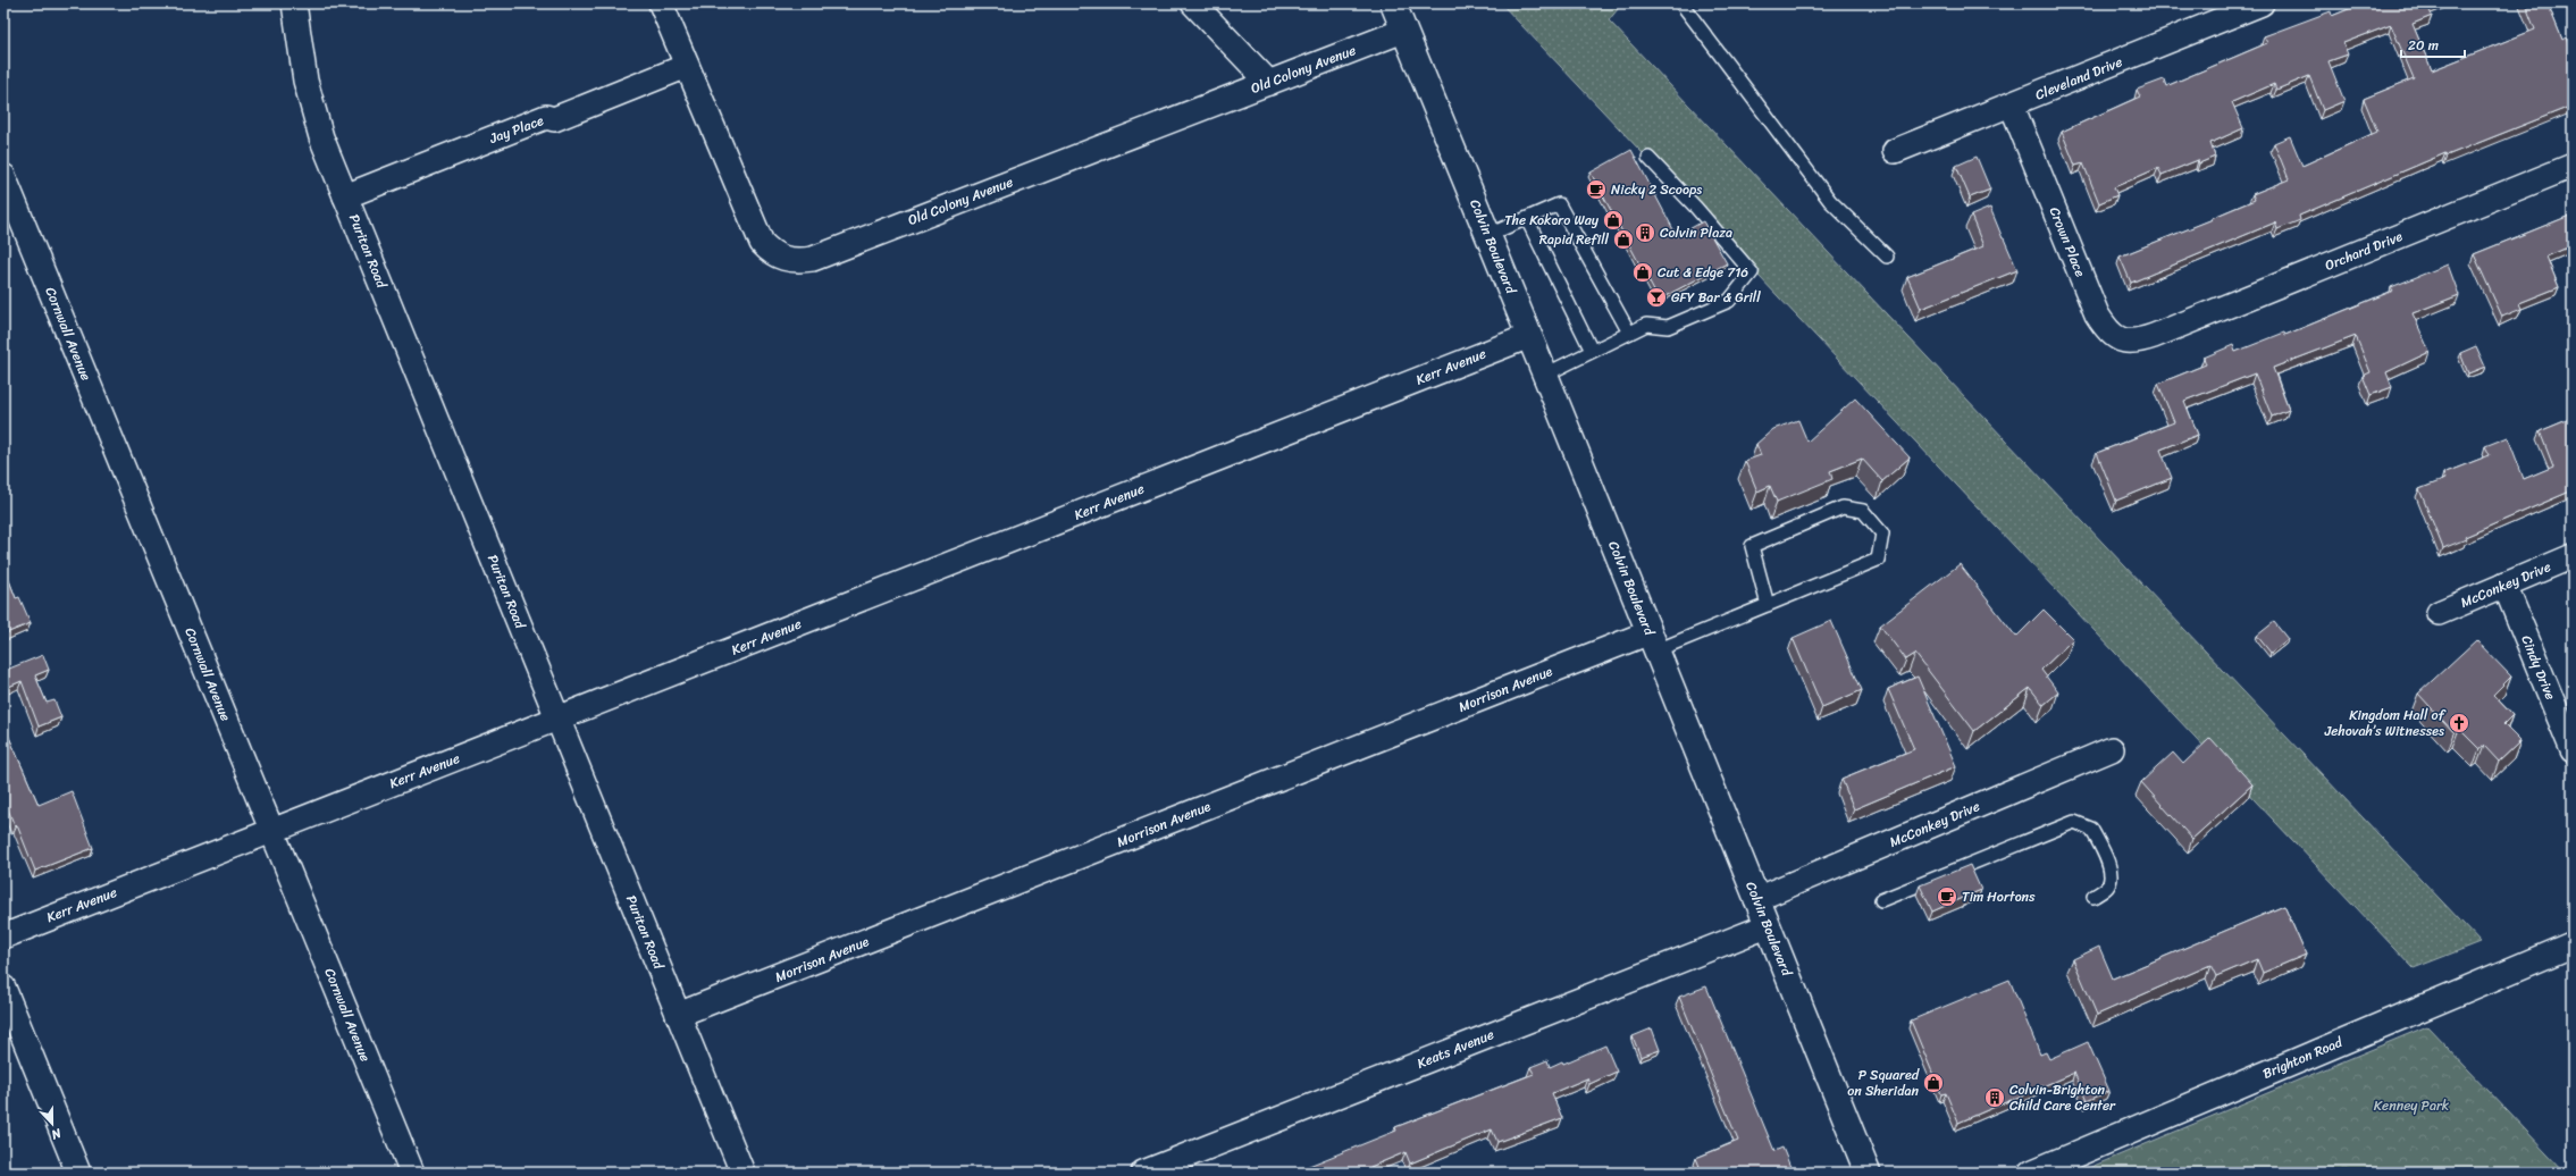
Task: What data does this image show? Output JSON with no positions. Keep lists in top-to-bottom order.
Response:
{
  "streets": {
    "street": [
      "Old Colony Avenue",
      "Cleveland Drive",
      "Jay Place",
      "Crown Place",
      "Colvin Boulevard",
      "Puritan Road",
      "Orchard Drive",
      "Cornwall Avenue",
      "Kerr Avenue",
      "McConkey Drive",
      "Cindy Drive",
      "Morrison Avenue",
      "Keats Avenue",
      "Brighton Road"
    ]
  },
  "crossings": [
    ["Old Colony Avenue", "Jay Place"],
    ["Old Colony Avenue", "Colvin Boulevard"],
    ["Cleveland Drive", "Crown Place"],
    ["Jay Place", "Puritan Road"],
    ["Crown Place", "Orchard Drive"],
    ["Colvin Boulevard", "Kerr Avenue"],
    ["Colvin Boulevard", "McConkey Drive"],
    ["Colvin Boulevard", "Morrison Avenue"],
    ["Colvin Boulevard", "Keats Avenue"],
    ["Puritan Road", "Kerr Avenue"],
    ["Puritan Road", "Morrison Avenue"],
    ["Cornwall Avenue", "Kerr Avenue"],
    ["McConkey Drive", "Cindy Drive"]
  ],
  "parks": ["Kenney Park"],
  "places": {
    "cafe": ["Nicky 2 Scoops", "Tim Hortons"],
    "shop": [
      "The Kokoro Way",
      "Rapid Refill",
      "Cut & Edge 716",
      "P Squared on Sheridan"
    ],
    "building": ["Colvin Plaza", "Colvin-Brighton Child Care Center"],
    "bar": ["GFY Bar & Grill"],
    "church": ["Kingdom Hall of Jehovah’s Witnesses"]
  },
  "scale_bar": "20 m",
  "north": "bottom"
}
